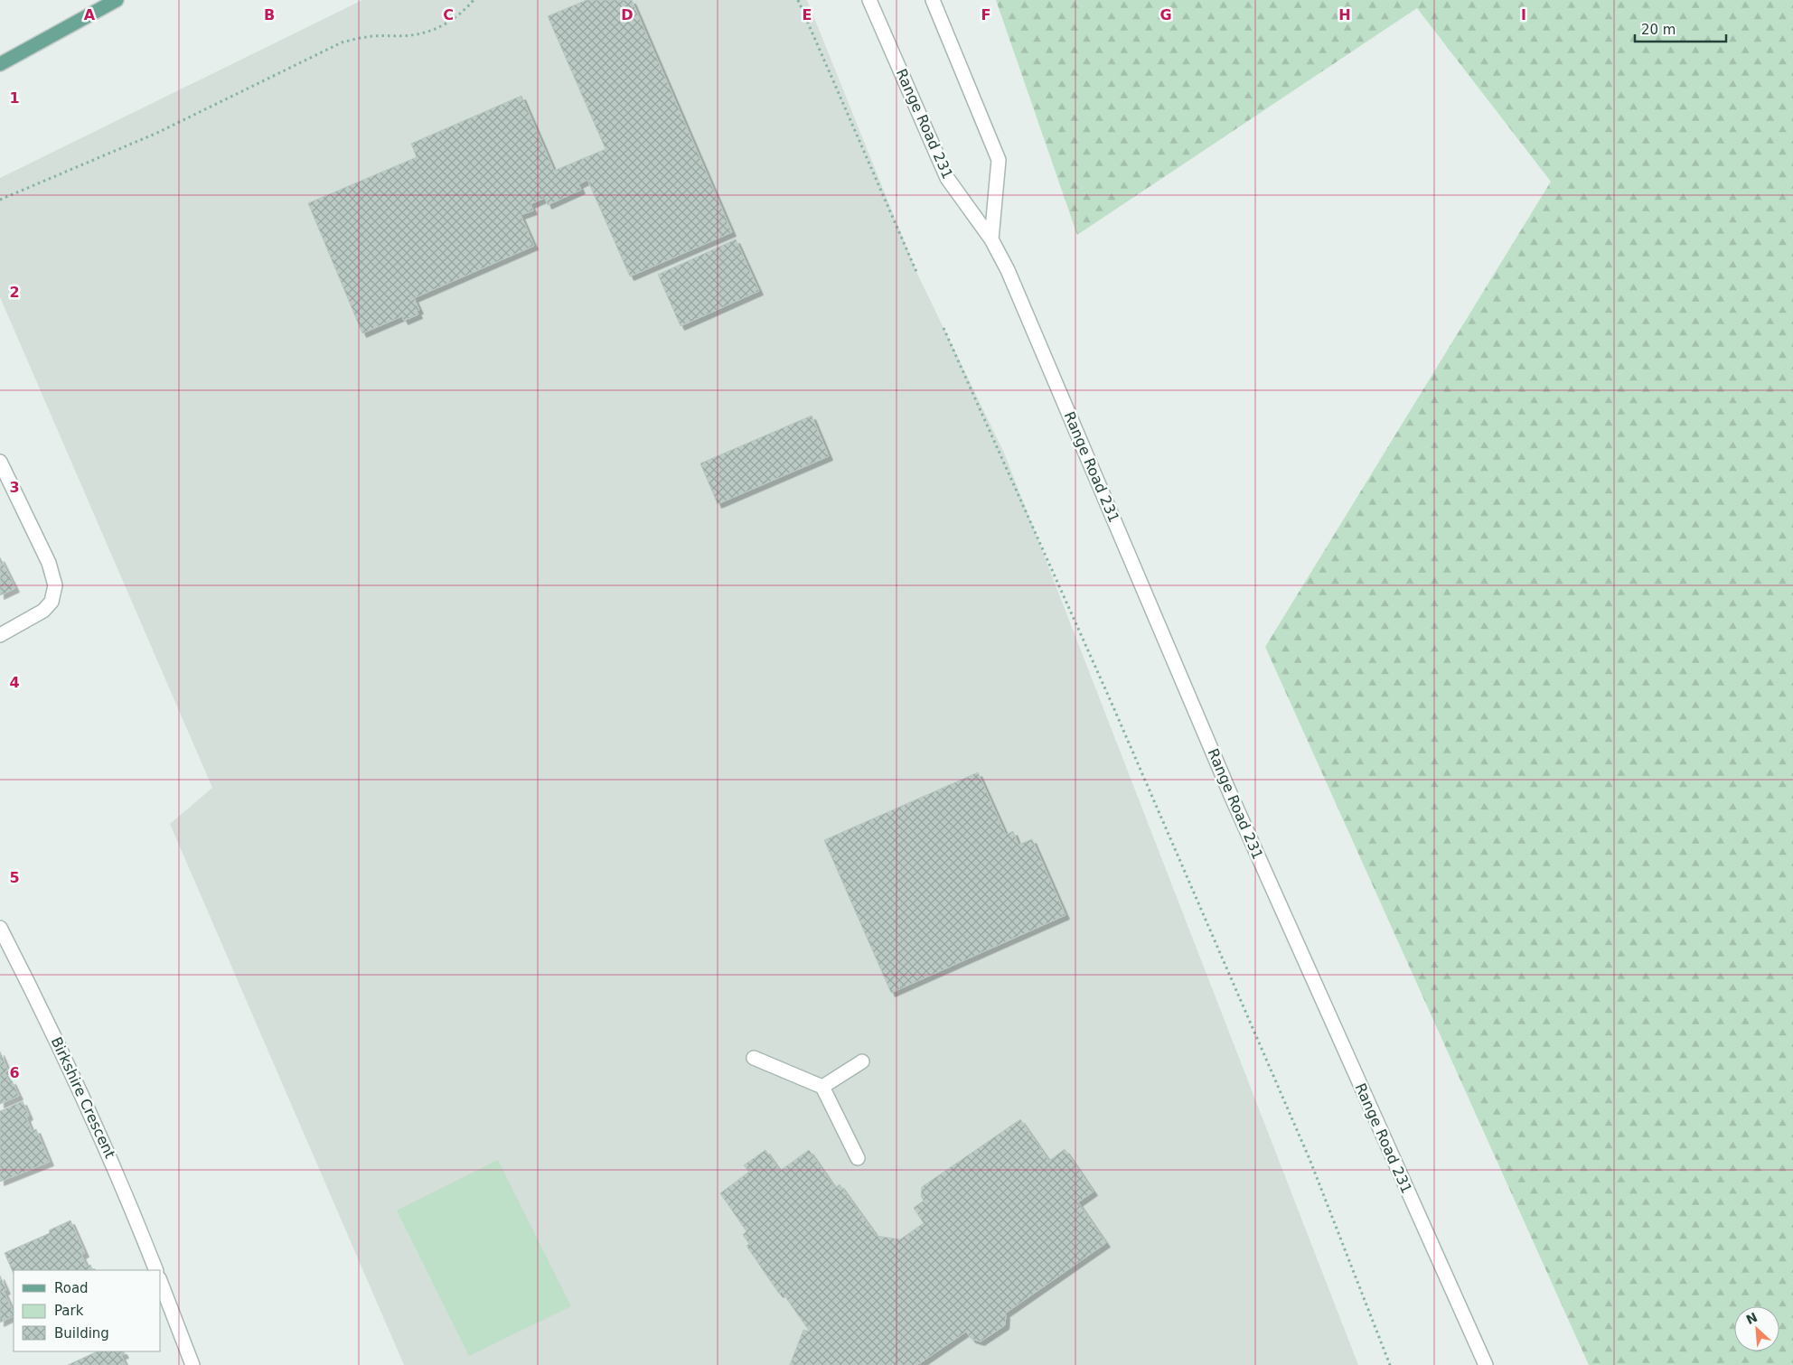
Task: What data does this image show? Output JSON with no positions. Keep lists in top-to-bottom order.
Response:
{
  "streets": {
    "street": ["Range Road 231", "Birkshire Crescent"]
  },
  "legend": ["Road", "Park", "Building"],
  "scale_bar": "20 m",
  "north": "top left",
  "grid": {
    "columns": [
      "A",
      "B",
      "C",
      "D",
      "E",
      "F",
      "G",
      "H",
      "I"
    ],
    "rows": [
      "1",
      "2",
      "3",
      "4",
      "5",
      "6"
    ]
  }
}
